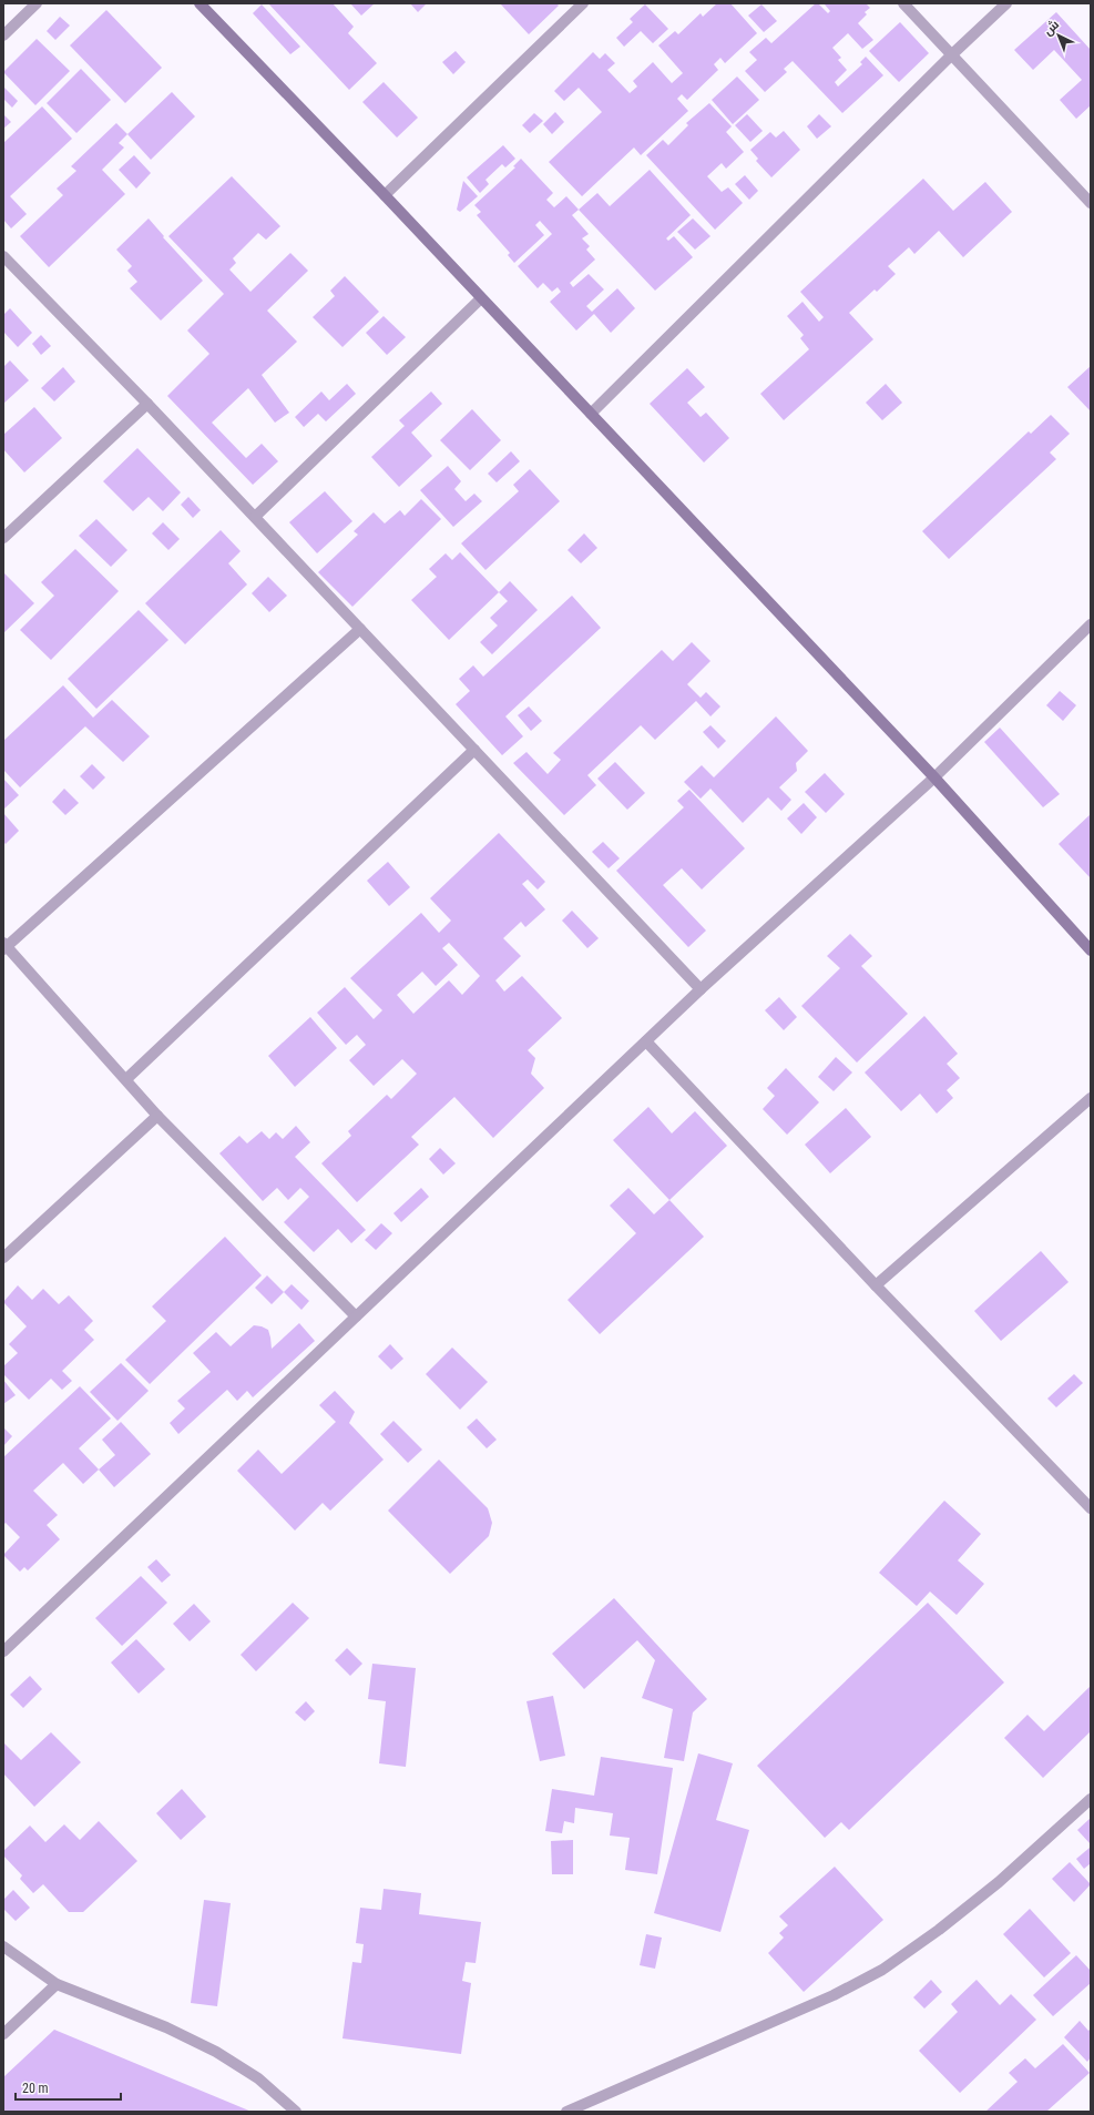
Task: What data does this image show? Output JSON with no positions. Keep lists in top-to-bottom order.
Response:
{
  "scale_bar": "20 m",
  "north": "top left"
}
